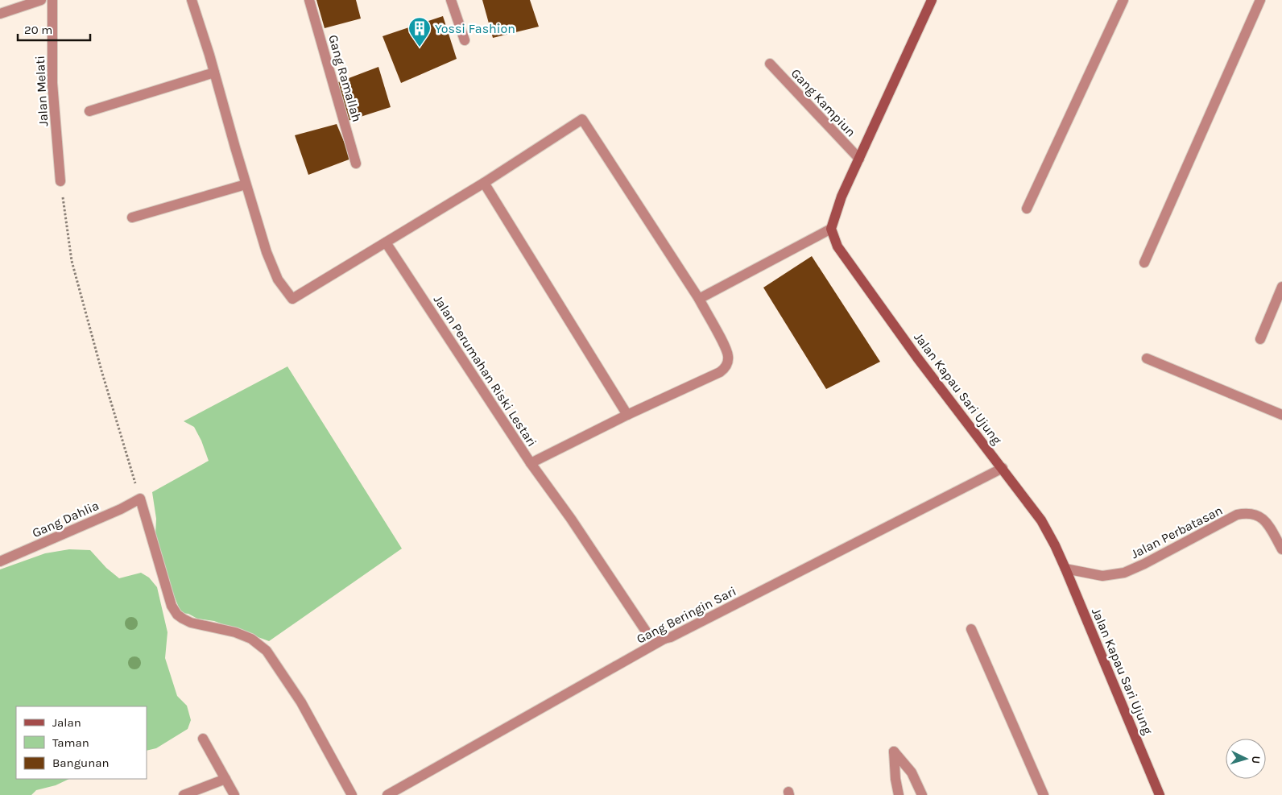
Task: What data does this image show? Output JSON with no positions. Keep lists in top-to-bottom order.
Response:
{
  "streets": {
    "street": [
      "Gang Ramallah",
      "Jalan Melati",
      "Gang Kampiun",
      "Jalan Perumahan Riski Lestari",
      "Jalan Kapau Sari Ujung",
      "Gang Dahlia",
      "Jalan Perbatasan",
      "Gang Beringin Sari"
    ]
  },
  "crossings": [
    ["Jalan Kapau Sari Ujung", "Jalan Perbatasan"],
    ["Jalan Kapau Sari Ujung", "Gang Beringin Sari"]
  ],
  "places": {
    "building": ["Yossi Fashion"]
  },
  "legend": ["Jalan", "Taman", "Bangunan"],
  "scale_bar": "20 m",
  "north": "right"
}
